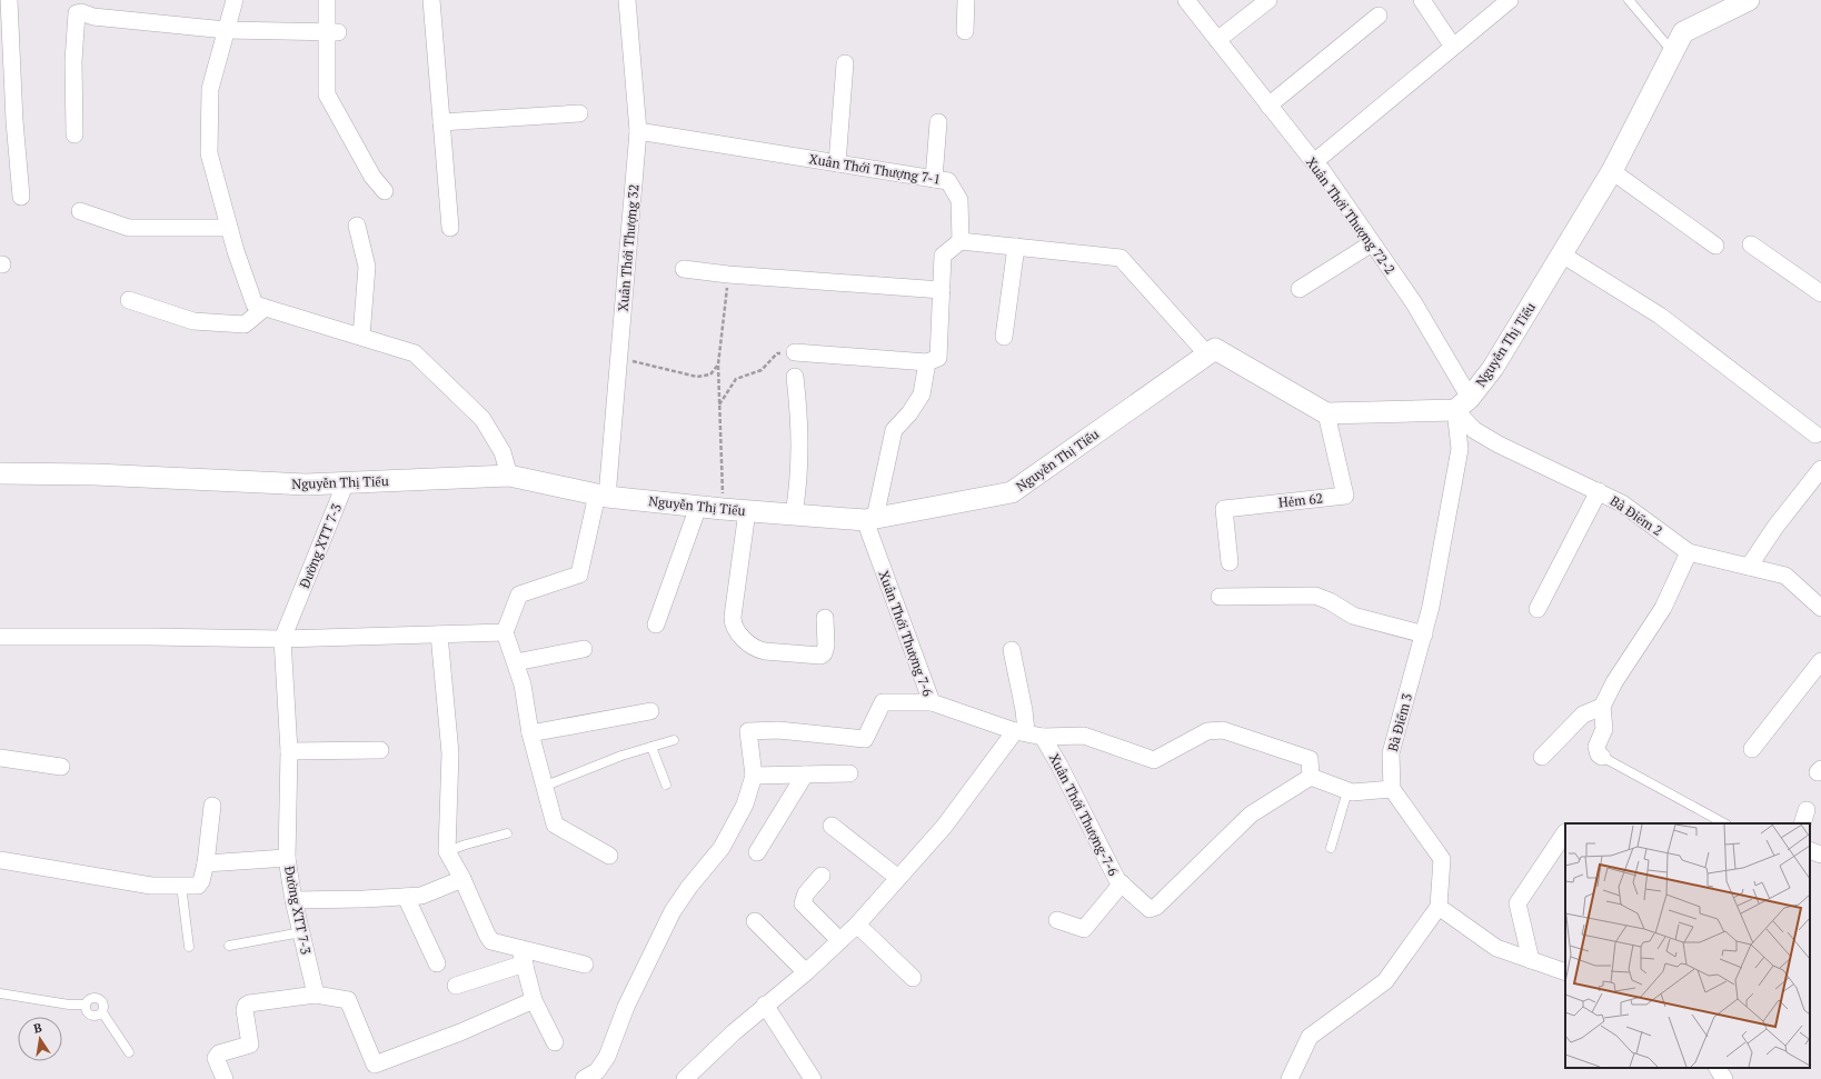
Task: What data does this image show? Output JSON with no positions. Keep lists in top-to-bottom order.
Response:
{
  "streets": {
    "street": [
      "Xuân Thới Thượng 7-1",
      "Xuân Thới Thượng 72-2",
      "Xuân Thới Thượng 32",
      "Nguyễn Thị Tiểu",
      "Hẻm 62",
      "Bà Điểm 2",
      "Đường XTT 7-3",
      "Xuân Thới Thượng 7-6",
      "Bà Điểm 3",
      "Xuân Thới Thượng-7-6"
    ]
  },
  "crossings": [
    ["Xuân Thới Thượng 7-1", "Xuân Thới Thượng 32"],
    ["Xuân Thới Thượng 72-2", "Nguyễn Thị Tiểu"],
    ["Xuân Thới Thượng 72-2", "Bà Điểm 2"],
    ["Xuân Thới Thượng 72-2", "Bà Điểm 3"],
    ["Xuân Thới Thượng 32", "Nguyễn Thị Tiểu"],
    ["Nguyễn Thị Tiểu", "Bà Điểm 2"],
    ["Nguyễn Thị Tiểu", "Đường XTT 7-3"],
    ["Nguyễn Thị Tiểu", "Xuân Thới Thượng 7-6"],
    ["Nguyễn Thị Tiểu", "Bà Điểm 3"],
    ["Bà Điểm 2", "Bà Điểm 3"],
    ["Xuân Thới Thượng 7-6", "Xuân Thới Thượng-7-6"]
  ],
  "north": "top"
}
